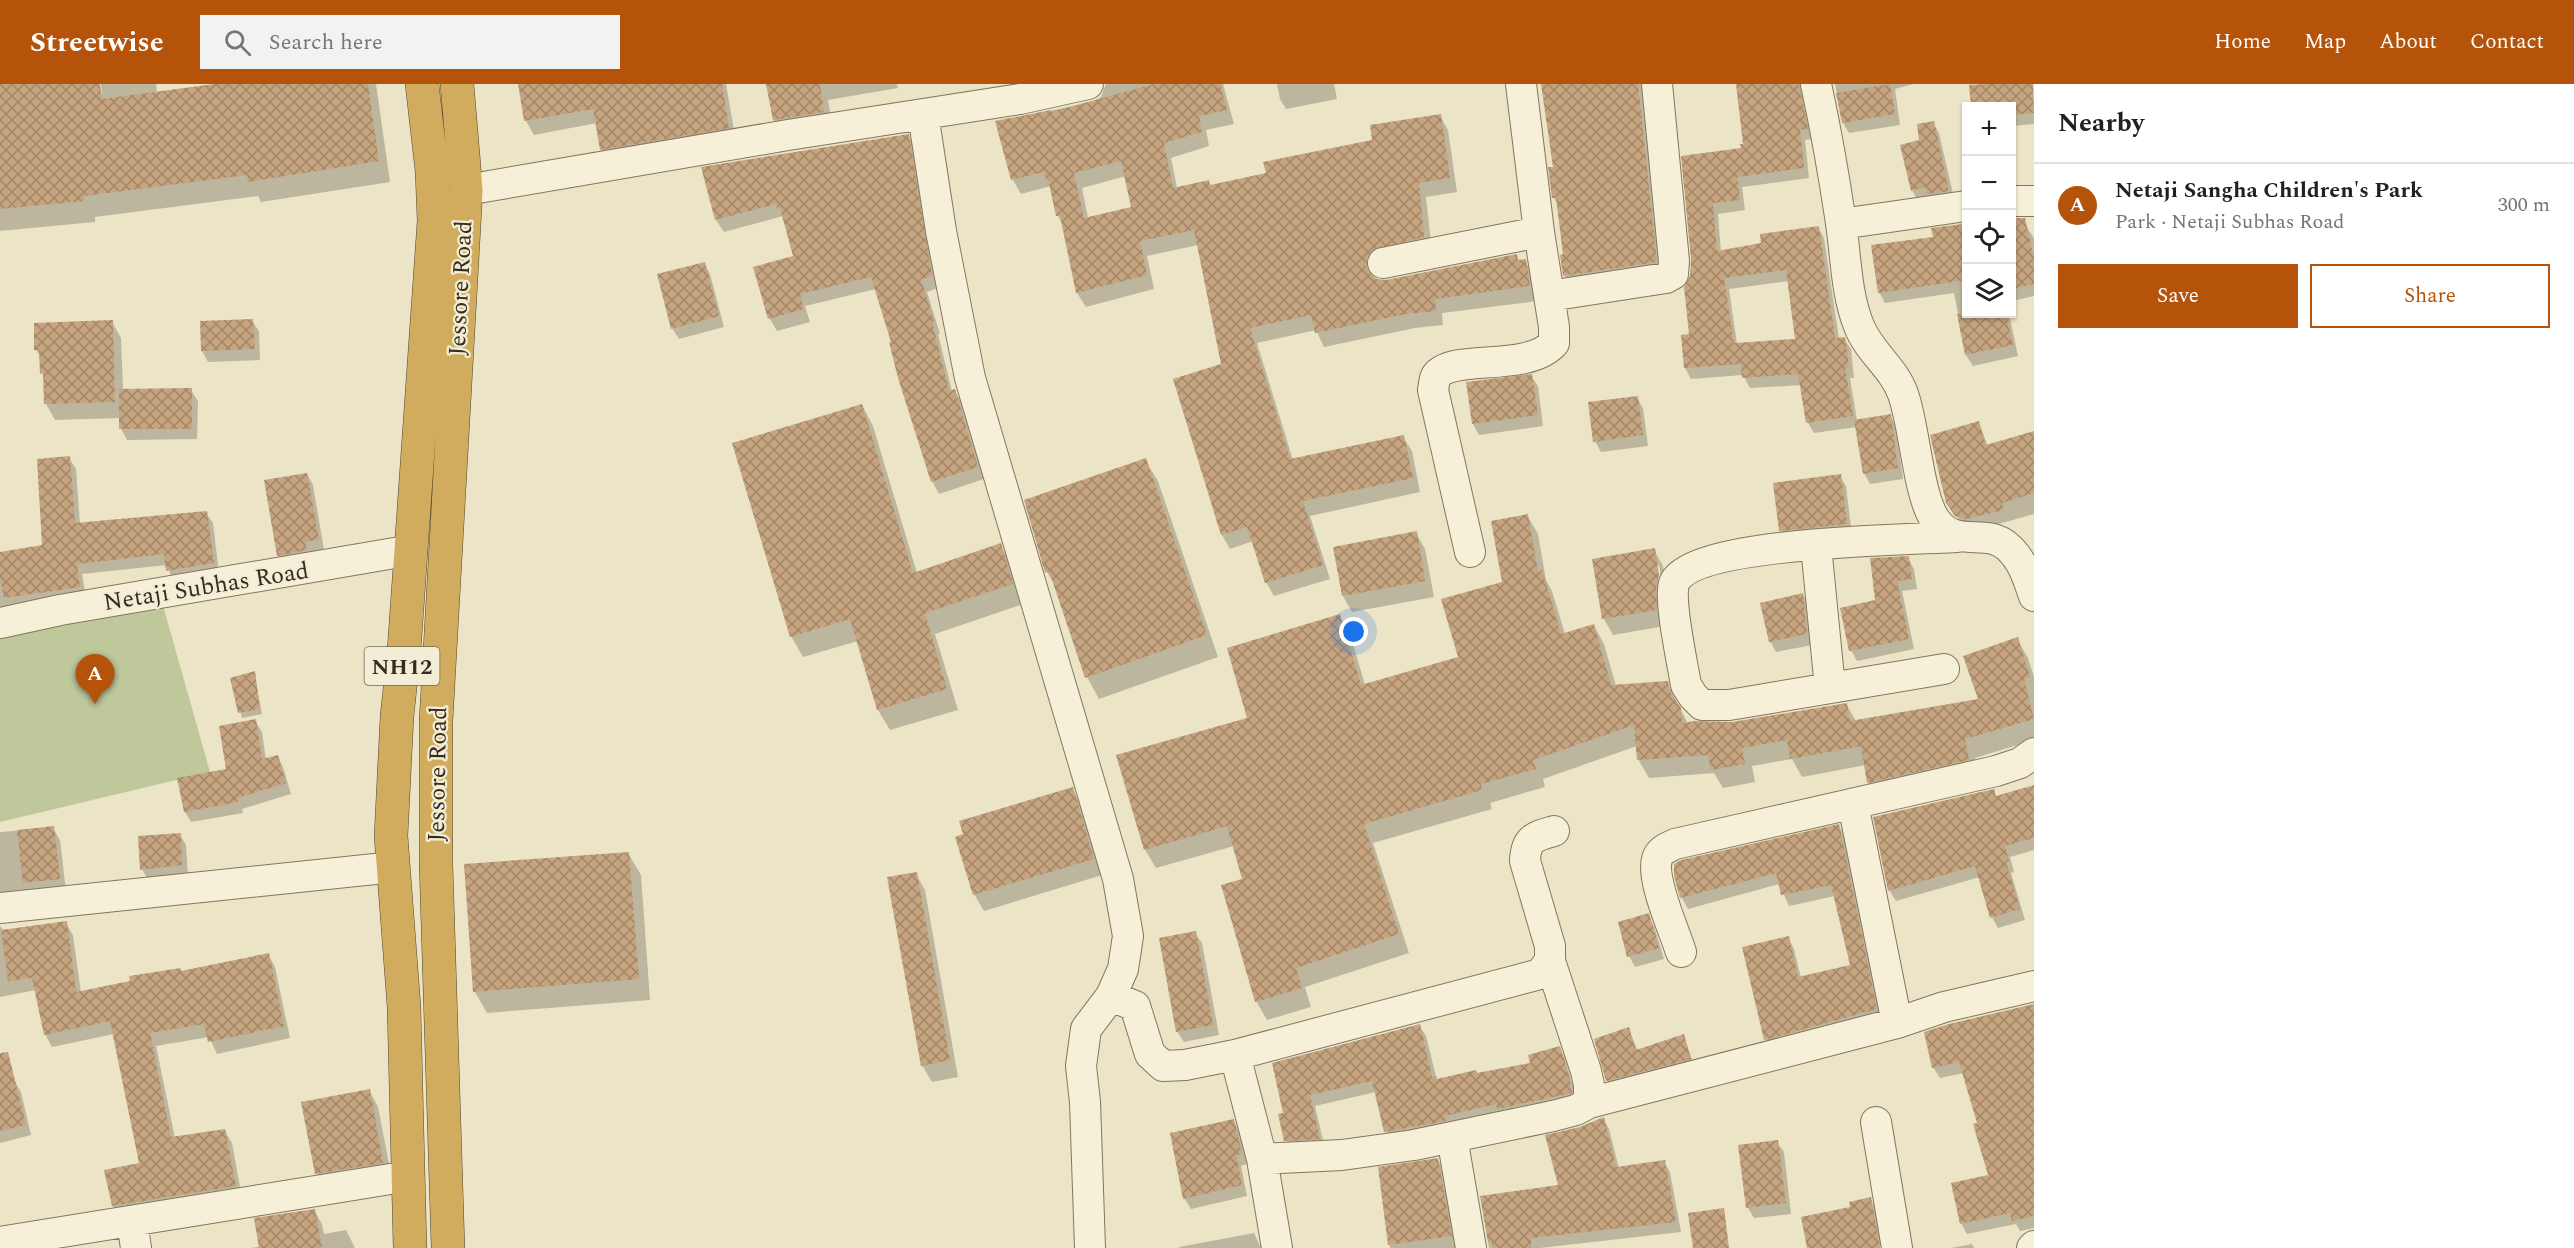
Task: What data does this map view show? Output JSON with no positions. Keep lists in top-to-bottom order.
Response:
{
  "streets": {
    "highway": ["Jessore Road", "NH12"],
    "street": ["Netaji Subhas Road"]
  },
  "crossings": [
    ["Netaji Subhas Road", "NH12"]
  ],
  "page": {
    "header": "Streetwise",
    "search": "Search here",
    "nav": [
      "Home",
      "Map",
      "About",
      "Contact"
    ],
    "heading": "Nearby",
    "map_buttons": ["+", "−"],
    "list": [
      {
        "mark": "A",
        "name": "Netaji Sangha Children's Park",
        "note": "Park · Netaji Subhas Road",
        "value": "300 m"
      }
    ],
    "buttons": ["Save", "Share"],
    "pins": "A"
  }
}
